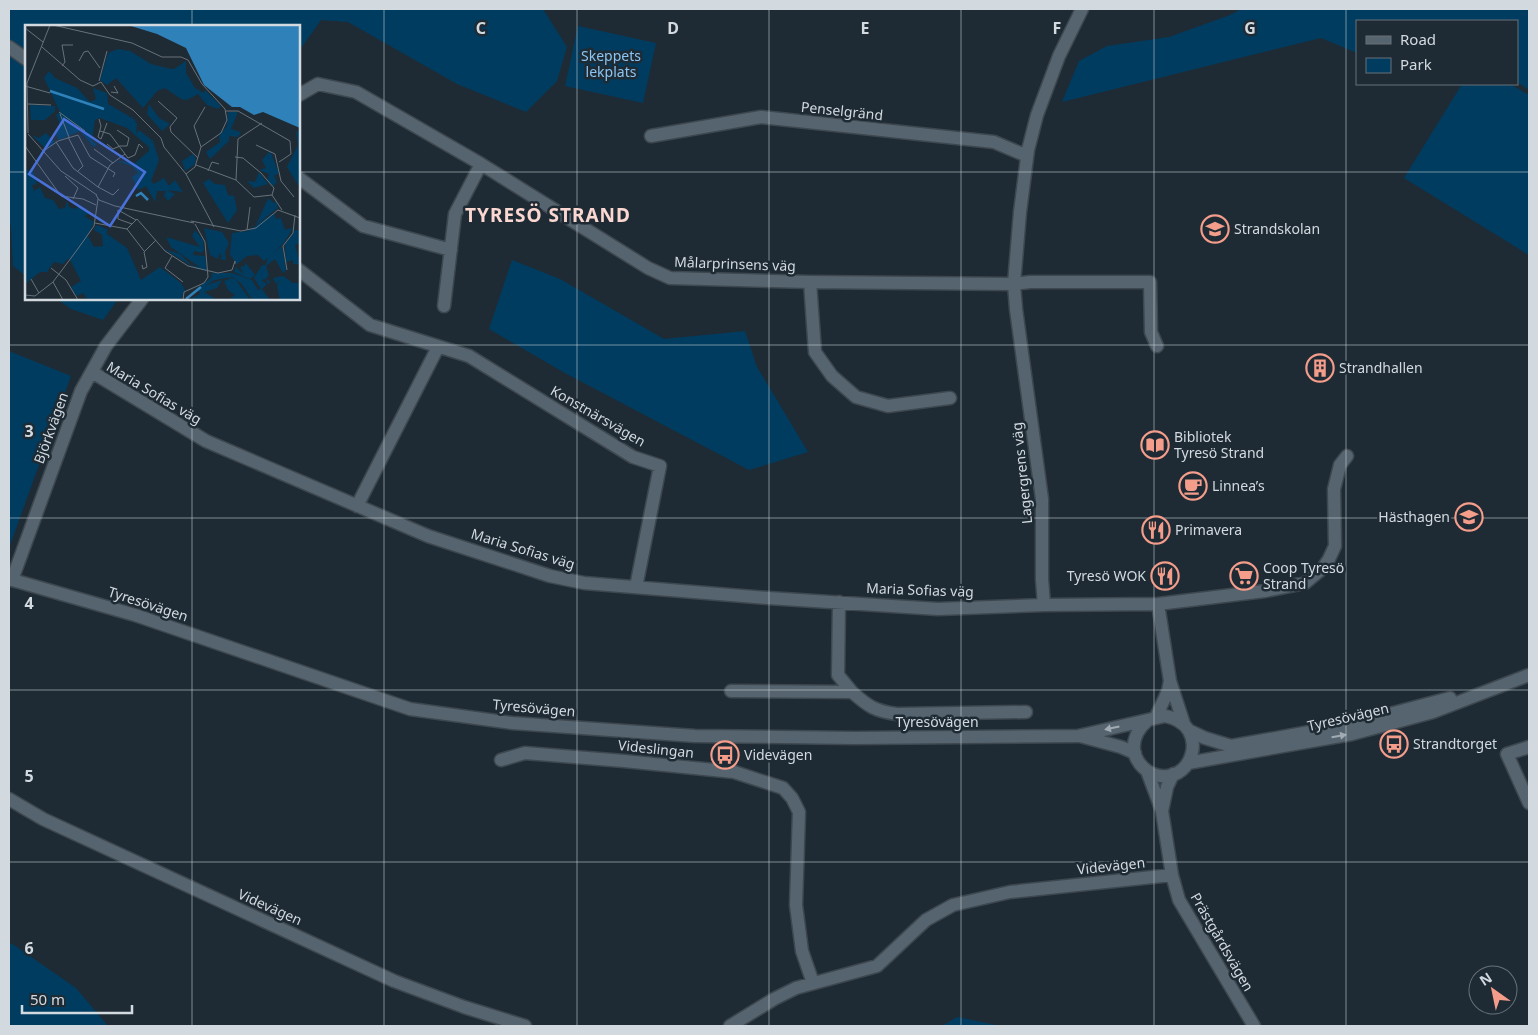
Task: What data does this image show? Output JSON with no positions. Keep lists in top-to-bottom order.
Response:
{
  "streets": {
    "street": [
      "Penselgränd",
      "Målarprinsens väg",
      "Maria Sofias väg",
      "Konstnärsvägen",
      "Björkvägen",
      "Lagergrens väg",
      "Tyresövägen",
      "Videslingan",
      "Videvägen",
      "Prästgårdsvägen"
    ]
  },
  "crossings": [
    ["Penselgränd", "Lagergrens väg"],
    ["Målarprinsens väg", "Lagergrens väg"],
    ["Maria Sofias väg", "Konstnärsvägen"],
    ["Maria Sofias väg", "Björkvägen"],
    ["Maria Sofias väg", "Lagergrens väg"],
    ["Björkvägen", "Tyresövägen"],
    ["Tyresövägen", "Prästgårdsvägen"],
    ["Videslingan", "Videvägen"],
    ["Videvägen", "Prästgårdsvägen"]
  ],
  "districts": ["TYRESÖ STRAND"],
  "parks": ["Skeppets lekplats"],
  "places": {
    "school or university": ["Strandskolan", "Hästhagen"],
    "building": ["Strandhallen"],
    "library": ["Bibliotek Tyresö Strand"],
    "cafe": ["Linnea’s"],
    "restaurant": ["Primavera", "Tyresö WOK"],
    "supermarket": ["Coop Tyresö Strand"],
    "bus stop": ["Strandtorget", "Videvägen"]
  },
  "legend": ["Road", "Park"],
  "scale_bar": "50 m",
  "north": "top left",
  "grid": {
    "columns": [
      "C",
      "D",
      "E",
      "F",
      "G"
    ],
    "rows": [
      "3",
      "4",
      "5",
      "6"
    ]
  }
}
